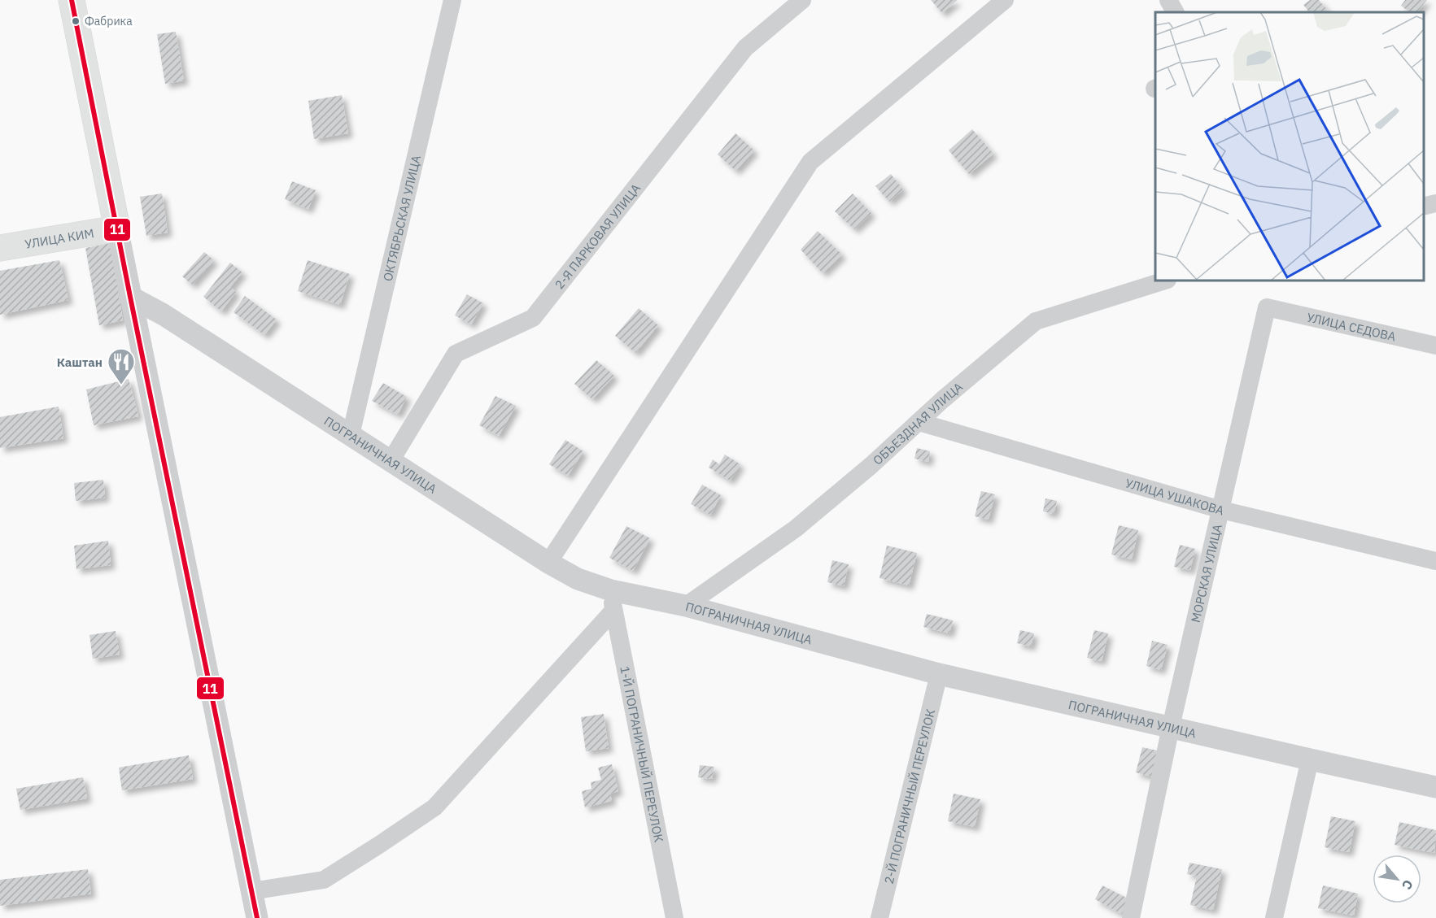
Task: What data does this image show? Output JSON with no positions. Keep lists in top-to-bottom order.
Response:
{
  "streets": {
    "main road": ["УЛИЦА КИМ"],
    "street": [
      "ОКТЯБРЬСКАЯ УЛИЦА",
      "2-Я ПАРКОВАЯ УЛИЦА",
      "УЛИЦА СЕДОВА",
      "ОБЪЕЗДНАЯ УЛИЦА",
      "ПОГРАНИЧНАЯ УЛИЦА",
      "УЛИЦА УШАКОВА",
      "МОРСКАЯ УЛИЦА",
      "1-Й ПОГРАНИЧНЫЙ ПЕРЕУЛОК",
      "2-Й ПОГРАНИЧНЫЙ ПЕРЕУЛОК"
    ]
  },
  "crossings": [
    ["ОКТЯБРЬСКАЯ УЛИЦА", "ПОГРАНИЧНАЯ УЛИЦА"],
    ["2-Я ПАРКОВАЯ УЛИЦА", "ПОГРАНИЧНАЯ УЛИЦА"],
    ["УЛИЦА СЕДОВА", "МОРСКАЯ УЛИЦА"],
    ["ОБЪЕЗДНАЯ УЛИЦА", "ПОГРАНИЧНАЯ УЛИЦА"],
    ["ОБЪЕЗДНАЯ УЛИЦА", "УЛИЦА УШАКОВА"],
    ["ПОГРАНИЧНАЯ УЛИЦА", "МОРСКАЯ УЛИЦА"],
    ["ПОГРАНИЧНАЯ УЛИЦА", "1-Й ПОГРАНИЧНЫЙ ПЕРЕУЛОК"],
    ["ПОГРАНИЧНАЯ УЛИЦА", "2-Й ПОГРАНИЧНЫЙ ПЕРЕУЛОК"],
    ["УЛИЦА УШАКОВА", "МОРСКАЯ УЛИЦА"]
  ],
  "places": {
    "other": ["Фабрика"],
    "restaurant": ["Каштан"]
  },
  "lines": ["transit line 11"],
  "north": "bottom right"
}
